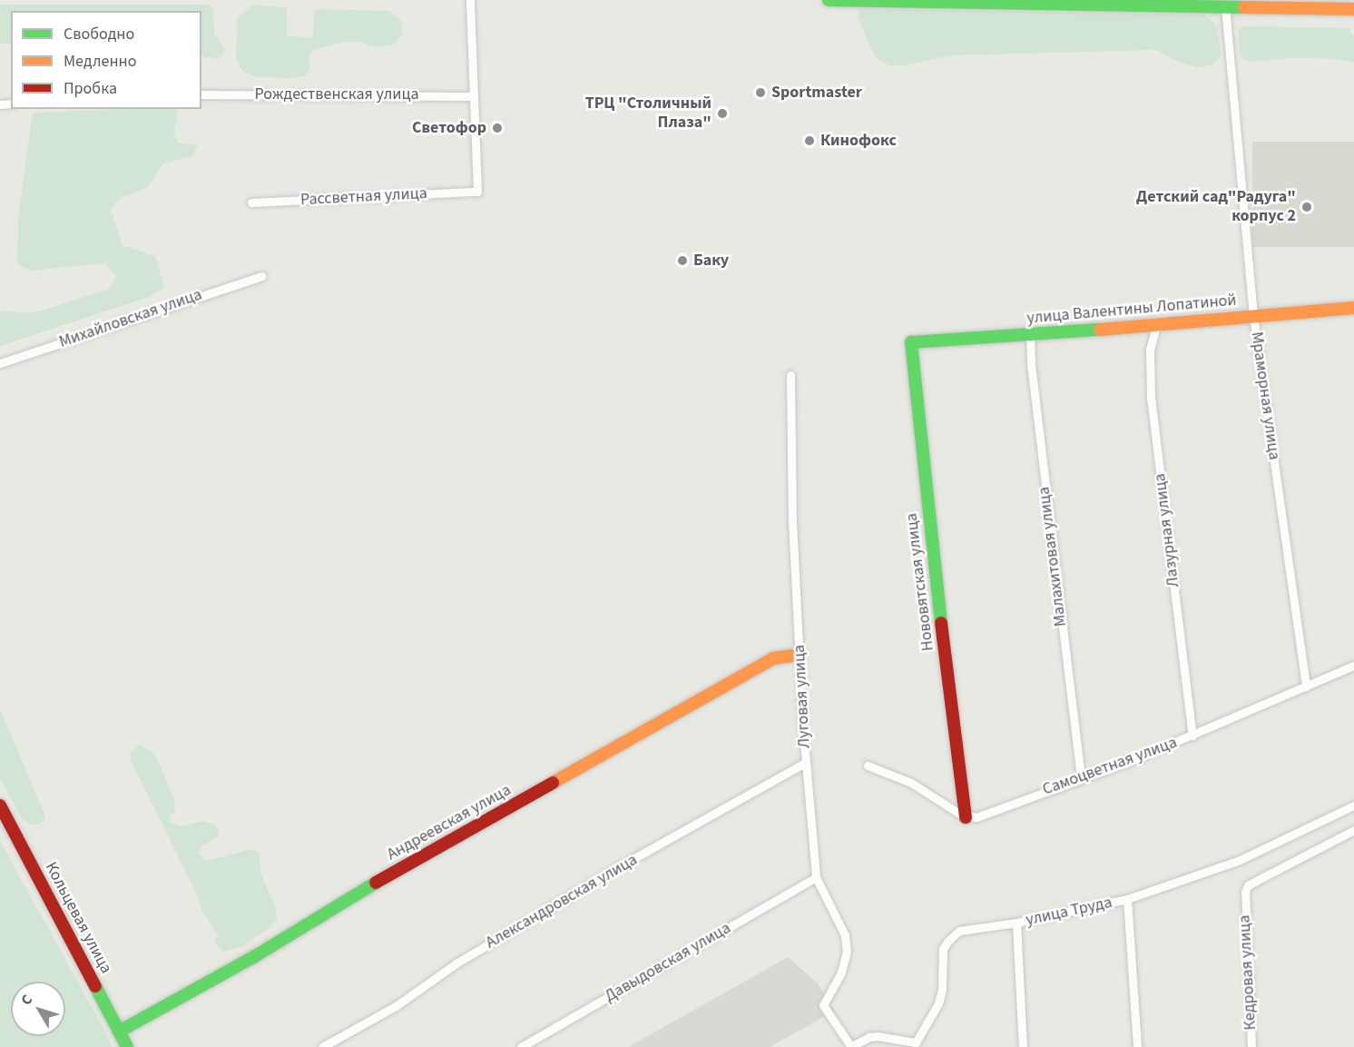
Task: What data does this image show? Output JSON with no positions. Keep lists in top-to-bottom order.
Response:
{
  "streets": {
    "main road": [
      "улица Валентины Лопатиной",
      "Нововятская улица",
      "Андреевская улица",
      "Кольцевая улица"
    ],
    "street": [
      "Рождественская улица",
      "Рассветная улица",
      "Михайловская улица",
      "Мраморная улица",
      "Лазурная улица",
      "Малахитовая улица",
      "Луговая улица",
      "Самоцветная улица",
      "Александровская улица",
      "улица Труда",
      "Давыдовская улица",
      "Кедровая улица"
    ]
  },
  "crossings": [
    ["Рождественская улица", "Рассветная улица"],
    ["улица Валентины Лопатиной", "Мраморная улица"],
    ["улица Валентины Лопатиной", "Лазурная улица"],
    ["улица Валентины Лопатиной", "Малахитовая улица"],
    ["улица Валентины Лопатиной", "Нововятская улица"],
    ["Мраморная улица", "Самоцветная улица"],
    ["Лазурная улица", "Самоцветная улица"],
    ["Малахитовая улица", "Самоцветная улица"],
    ["Нововятская улица", "Самоцветная улица"],
    ["Луговая улица", "Андреевская улица"],
    ["Луговая улица", "Александровская улица"],
    ["Луговая улица", "улица Труда"],
    ["Луговая улица", "Давыдовская улица"],
    ["Андреевская улица", "Кольцевая улица"]
  ],
  "places": [
    "Sportmaster",
    "ТРЦ \"Столичный Плаза\"",
    "Светофор",
    "Кинофокс",
    "Детский сад\"Радуга\" корпус 2",
    "Баку"
  ],
  "legend": ["Свободно", "Медленно", "Пробка"],
  "north": "top left"
}
